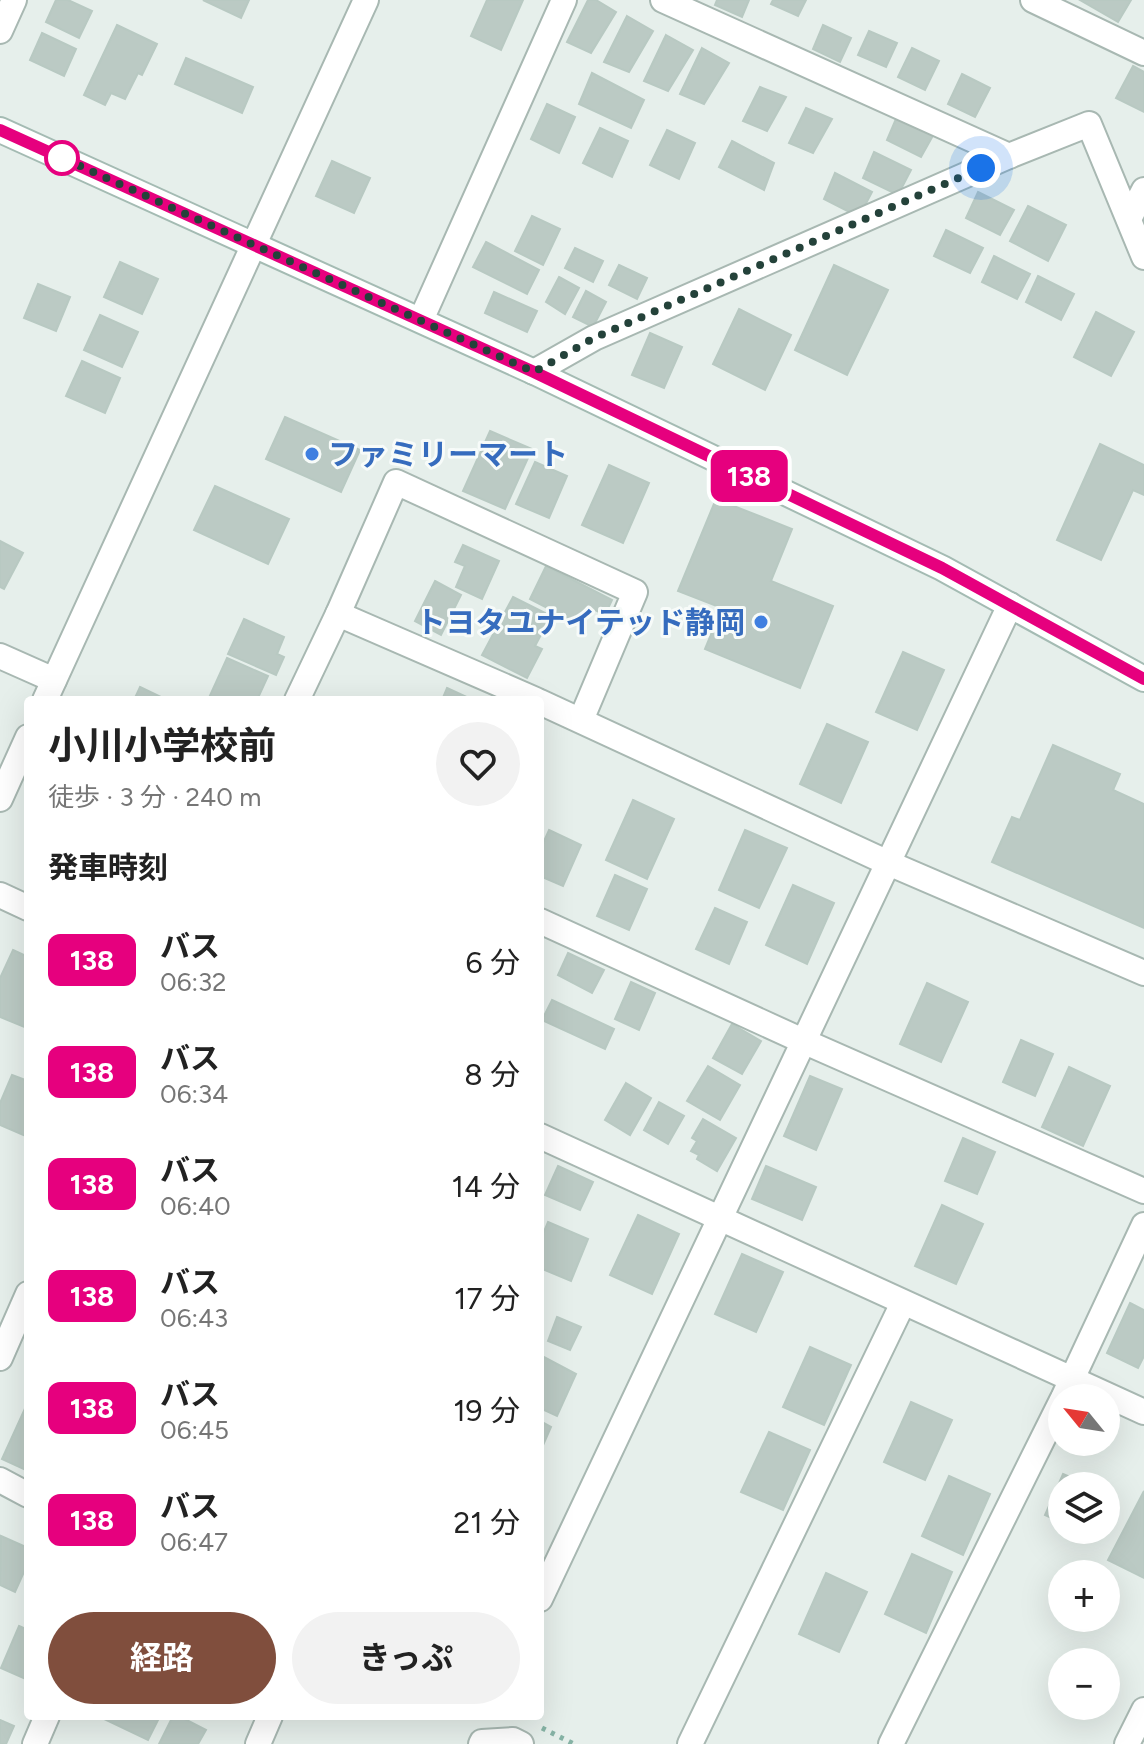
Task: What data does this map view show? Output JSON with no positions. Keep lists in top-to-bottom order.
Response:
{
  "places": ["ファミリーマート", "トヨタユナイテッド静岡"],
  "lines": ["bus line 138"],
  "north": "top left",
  "page": {
    "on_map": "138",
    "heading": [
      ["小川小学校前", "徒歩 · 3 分 · 240 m"],
      "発車時刻"
    ],
    "list": [
      {
        "mark": "138",
        "name": "バス",
        "note": "06:32",
        "value": "6 分"
      },
      {
        "mark": "138",
        "name": "バス",
        "note": "06:34",
        "value": "8 分"
      },
      {
        "mark": "138",
        "name": "バス",
        "note": "06:40",
        "value": "14 分"
      },
      {
        "mark": "138",
        "name": "バス",
        "note": "06:43",
        "value": "17 分"
      },
      {
        "mark": "138",
        "name": "バス",
        "note": "06:45",
        "value": "19 分"
      },
      {
        "mark": "138",
        "name": "バス",
        "note": "06:47",
        "value": "21 分"
      }
    ],
    "map_buttons": ["+", "−"],
    "buttons": ["経路", "きっぷ"]
  }
}
